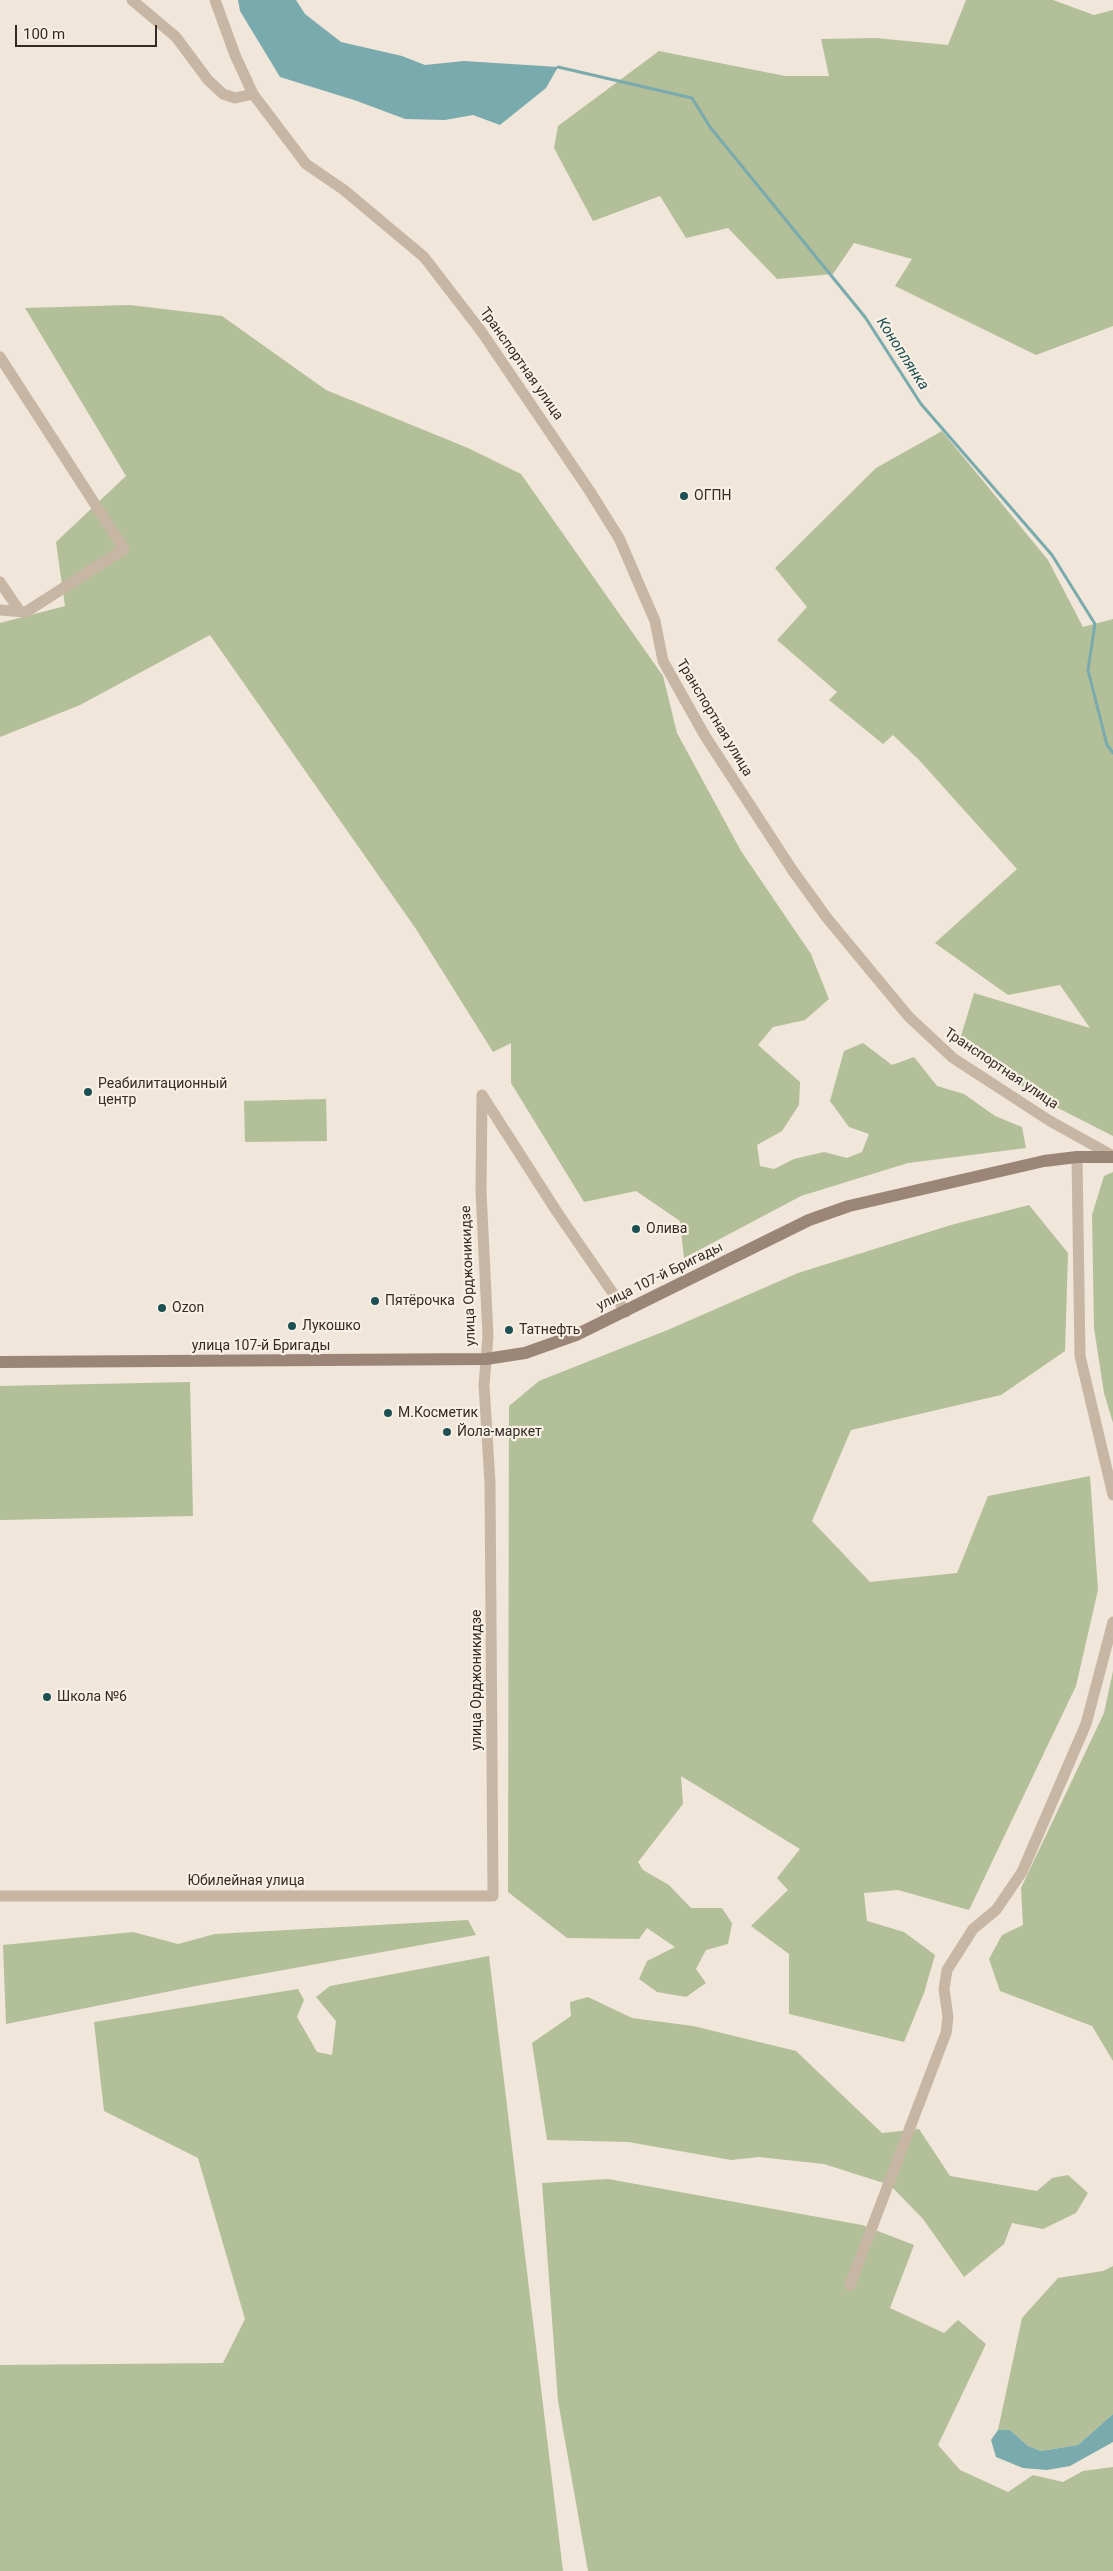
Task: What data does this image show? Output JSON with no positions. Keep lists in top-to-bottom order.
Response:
{
  "streets": {
    "main road": ["улица 107-й Бригады"],
    "street": ["Транспортная улица", "улица Орджоникидзе", "Юбилейная улица"]
  },
  "crossings": [
    ["Транспортная улица", "улица 107-й Бригады"],
    ["улица Орджоникидзе", "улица 107-й Бригады"],
    ["улица Орджоникидзе", "Юбилейная улица"]
  ],
  "water": ["Коноплянка"],
  "places": [
    "ОГПН",
    "Реабилитационный центр",
    "Олива",
    "Пятёрочка",
    "Ozon",
    "Лукошко",
    "Татнефть",
    "М.Косметик",
    "Йола-маркет",
    "Школа №6"
  ],
  "scale_bar": "100 m"
}
